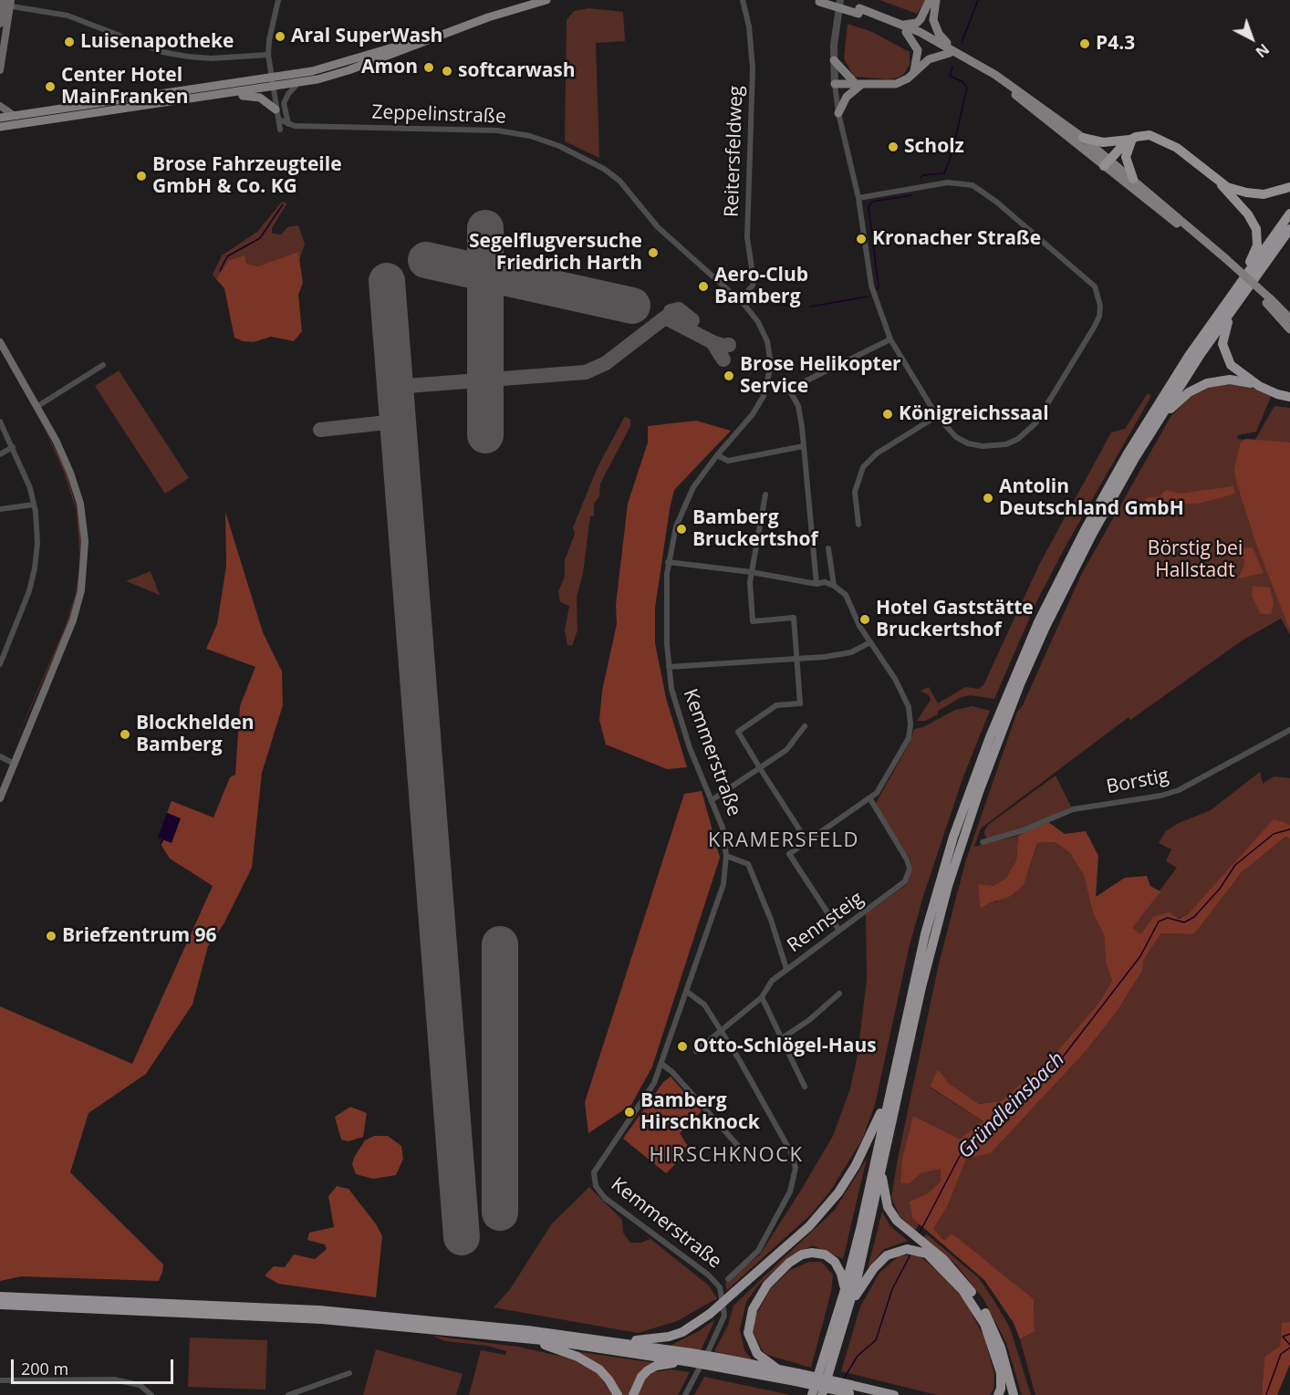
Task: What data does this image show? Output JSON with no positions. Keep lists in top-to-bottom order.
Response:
{
  "streets": {
    "street": [
      "Zeppelinstraße",
      "Reitersfeldweg",
      "Kemmerstraße",
      "Borstig",
      "Rennsteig"
    ]
  },
  "crossings": [
    ["Zeppelinstraße", "Reitersfeldweg"],
    ["Zeppelinstraße", "Kemmerstraße"],
    ["Kemmerstraße", "Rennsteig"]
  ],
  "districts": ["KRAMERSFELD", "HIRSCHKNOCK"],
  "water": ["Gründleinsbach"],
  "parks": ["Börstig bei Hallstadt"],
  "places": [
    "Aral SuperWash",
    "Luisenapotheke",
    "P4.3",
    "Amon",
    "softcarwash",
    "Center Hotel MainFranken",
    "Scholz",
    "Brose Fahrzeugteile GmbH & Co. KG",
    "Kronacher Straße",
    "Segelflugversuche Friedrich Harth",
    "Aero-Club Bamberg",
    "Brose Helikopter Service",
    "Königreichssaal",
    "Antolin Deutschland GmbH",
    "Bamberg Bruckertshof",
    "Hotel Gaststätte Bruckertshof",
    "Blockhelden Bamberg",
    "Briefzentrum 96",
    "Otto-Schlögel-Haus",
    "Bamberg Hirschknock"
  ],
  "scale_bar": "200 m",
  "north": "bottom right"
}
